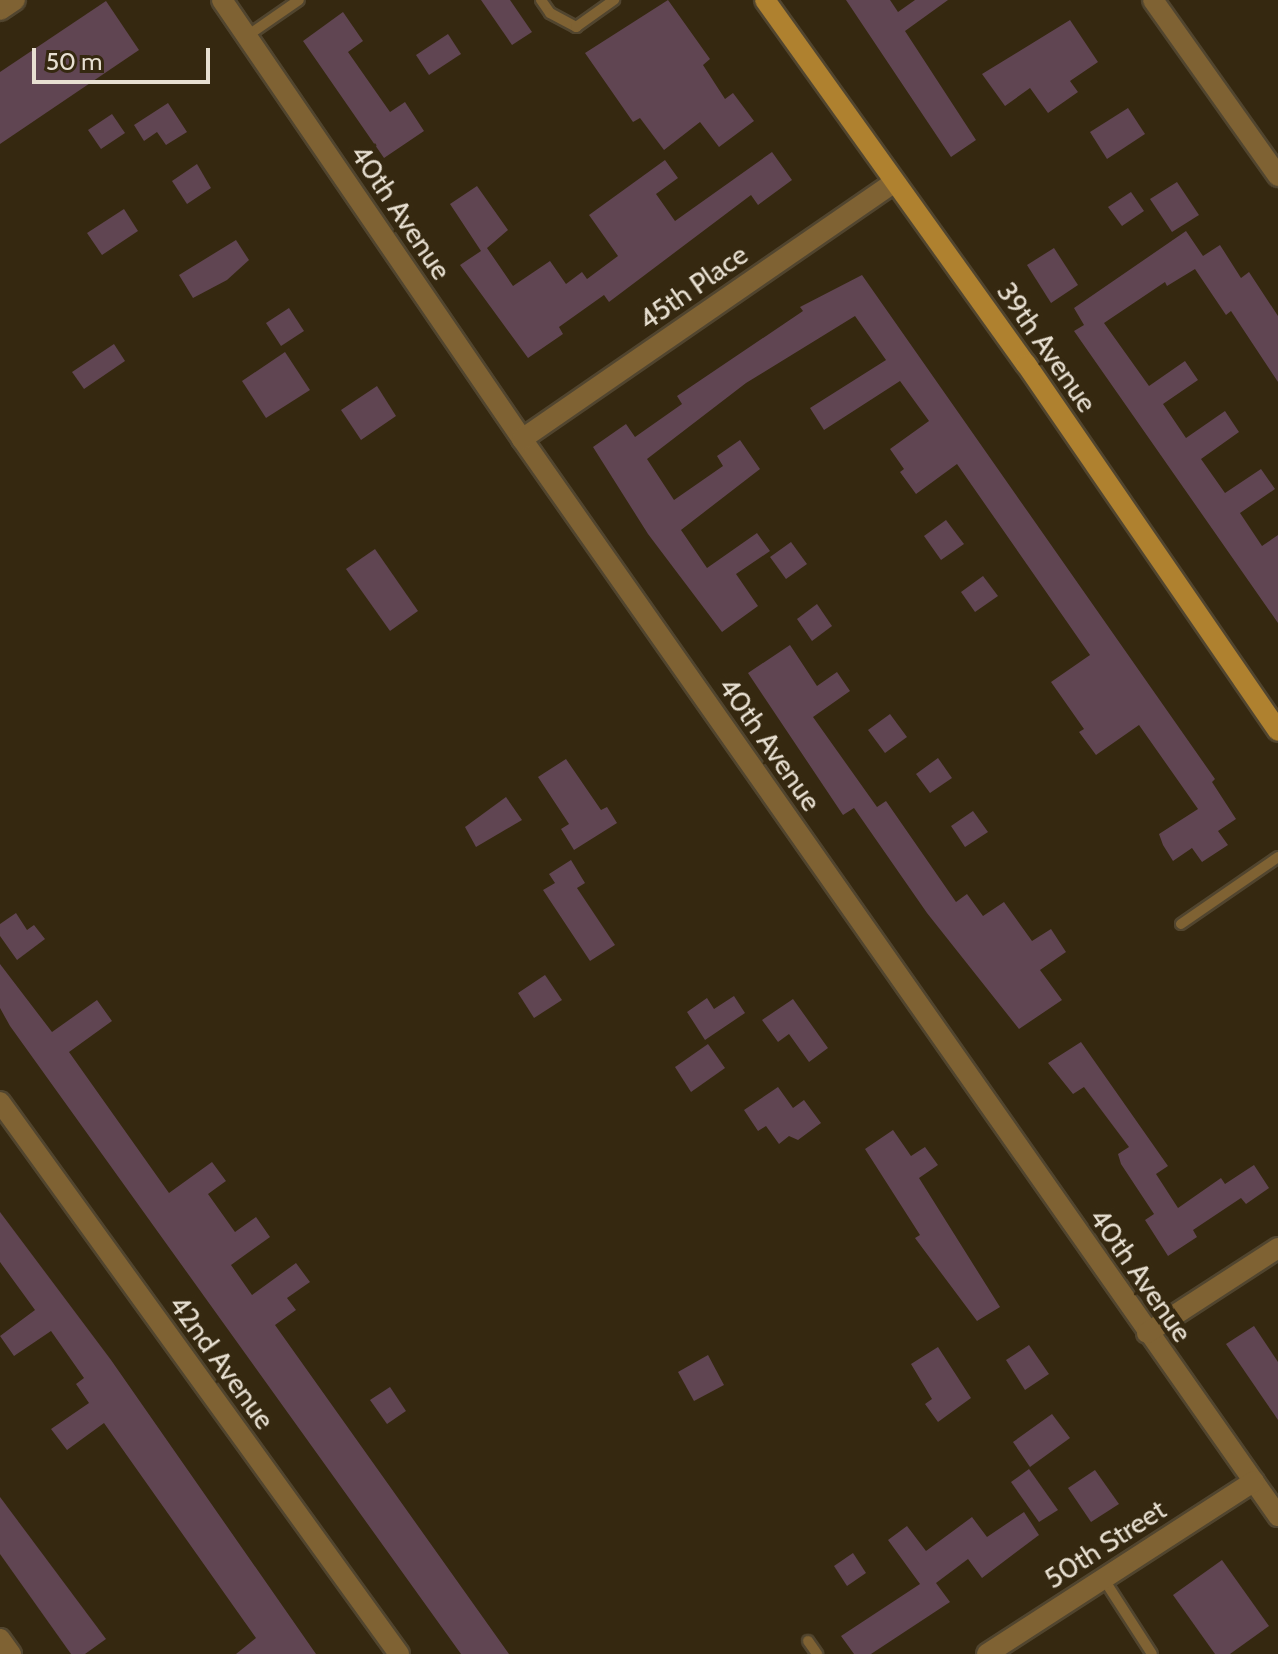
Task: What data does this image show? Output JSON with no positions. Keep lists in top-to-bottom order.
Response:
{
  "streets": {
    "main road": ["39th Avenue"],
    "street": [
      "40th Avenue",
      "45th Place",
      "42nd Avenue",
      "50th Street"
    ]
  },
  "crossings": [
    ["40th Avenue", "45th Place"],
    ["40th Avenue", "50th Street"],
    ["45th Place", "39th Avenue"]
  ],
  "scale_bar": "50 m"
}
